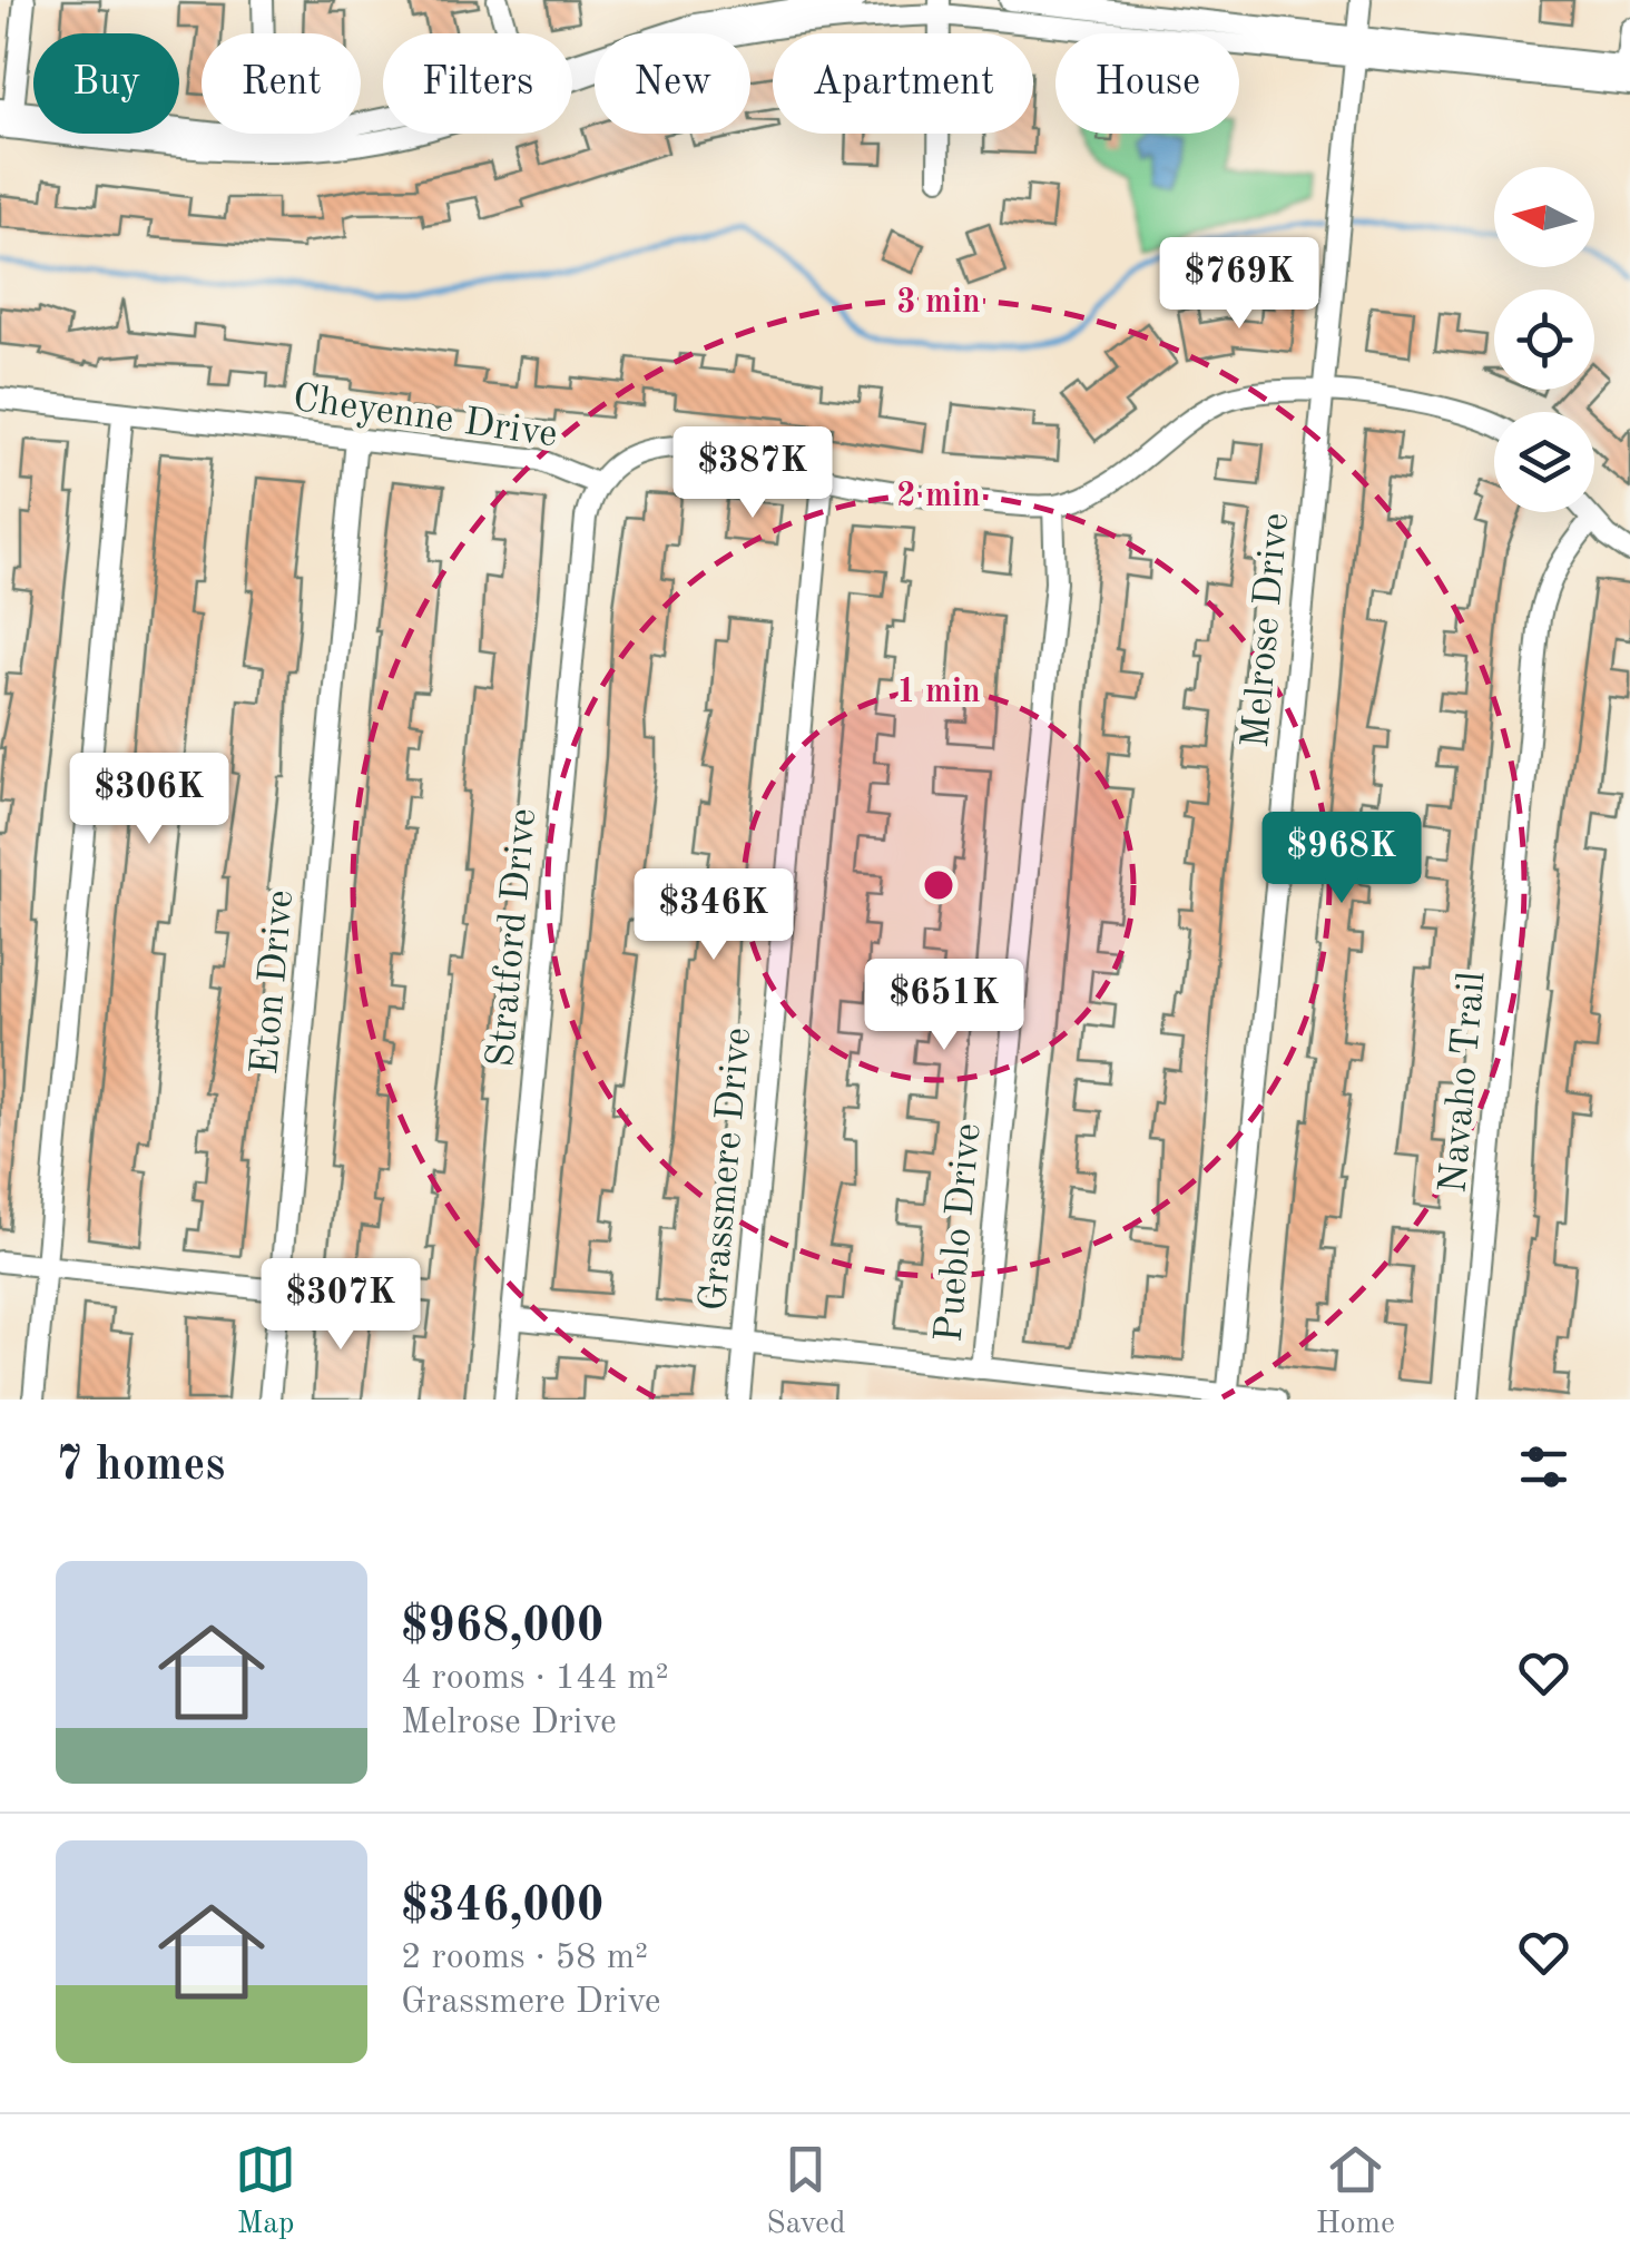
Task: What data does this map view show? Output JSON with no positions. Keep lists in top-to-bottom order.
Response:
{
  "streets": {
    "street": [
      "Cheyenne Drive",
      "Melrose Drive",
      "Stratford Drive",
      "Eton Drive",
      "Navaho Trail",
      "Grassmere Drive",
      "Pueblo Drive"
    ]
  },
  "crossings": [
    ["Cheyenne Drive", "Melrose Drive"],
    ["Cheyenne Drive", "Stratford Drive"],
    ["Cheyenne Drive", "Eton Drive"],
    ["Cheyenne Drive", "Grassmere Drive"],
    ["Cheyenne Drive", "Pueblo Drive"]
  ],
  "north": "left",
  "page": {
    "chip": [
      "Buy",
      "Rent",
      "Filters",
      "New",
      "Apartment",
      "House"
    ],
    "price": [
      "$769K",
      "$387K",
      "$306K",
      "$968K",
      "$346K",
      "$651K",
      "$307K"
    ],
    "heading": "7 homes",
    "list": [
      {
        "name": "$968,000",
        "note": "4 rooms · 144 m² · Melrose Drive"
      },
      {
        "name": "$346,000",
        "note": "2 rooms · 58 m² · Grassmere Drive"
      }
    ],
    "tabs": ["Map", "Saved", "Home"]
  },
  "rings": ["3 min", "2 min", "1 min"]
}
